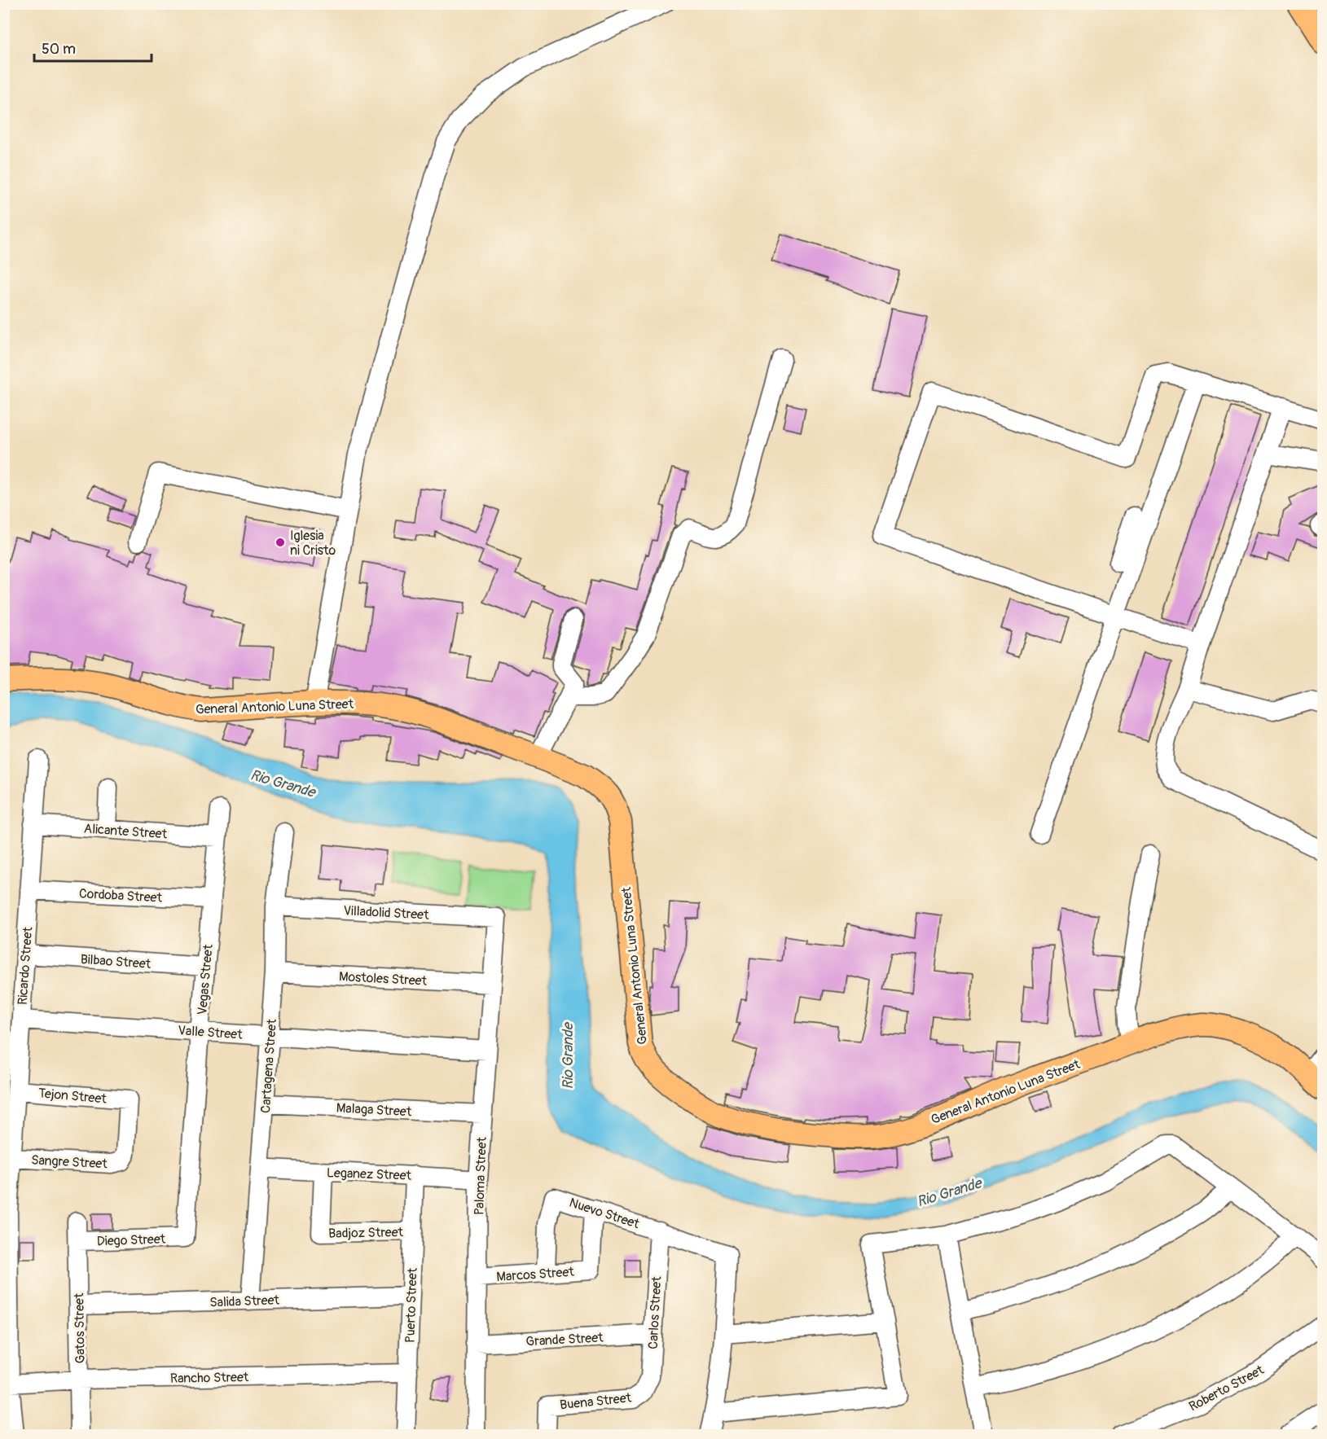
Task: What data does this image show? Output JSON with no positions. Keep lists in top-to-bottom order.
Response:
{
  "streets": {
    "main road": ["General Antonio Luna Street"],
    "street": [
      "Alicante Street",
      "Cordoba Street",
      "Villadolid Street",
      "Bilbao Street",
      "Ricardo Street",
      "Mostoles Street",
      "Vegas Street",
      "Valle Street",
      "Cartagena Street",
      "Tejon Street",
      "Malaga Street",
      "Sangre Street",
      "Leganez Street",
      "Paloma Street",
      "Nuevo Street",
      "Badjoz Street",
      "Diego Street",
      "Marcos Street",
      "Salida Street",
      "Puerto Street",
      "Carlos Street",
      "Gatos Street",
      "Grande Street",
      "Rancho Street",
      "Roberto Street",
      "Buena Street"
    ]
  },
  "crossings": [
    ["Alicante Street", "Ricardo Street"],
    ["Alicante Street", "Vegas Street"],
    ["Cordoba Street", "Ricardo Street"],
    ["Cordoba Street", "Vegas Street"],
    ["Villadolid Street", "Cartagena Street"],
    ["Villadolid Street", "Paloma Street"],
    ["Bilbao Street", "Ricardo Street"],
    ["Bilbao Street", "Vegas Street"],
    ["Ricardo Street", "Valle Street"],
    ["Ricardo Street", "Tejon Street"],
    ["Ricardo Street", "Sangre Street"],
    ["Ricardo Street", "Rancho Street"],
    ["Mostoles Street", "Cartagena Street"],
    ["Mostoles Street", "Paloma Street"],
    ["Vegas Street", "Valle Street"],
    ["Vegas Street", "Diego Street"],
    ["Valle Street", "Cartagena Street"],
    ["Valle Street", "Paloma Street"],
    ["Cartagena Street", "Malaga Street"],
    ["Cartagena Street", "Leganez Street"],
    ["Cartagena Street", "Salida Street"],
    ["Tejon Street", "Sangre Street"],
    ["Malaga Street", "Paloma Street"],
    ["Leganez Street", "Paloma Street"],
    ["Leganez Street", "Badjoz Street"],
    ["Leganez Street", "Puerto Street"],
    ["Paloma Street", "Marcos Street"],
    ["Paloma Street", "Grande Street"],
    ["Nuevo Street", "Marcos Street"],
    ["Nuevo Street", "Carlos Street"],
    ["Badjoz Street", "Puerto Street"],
    ["Diego Street", "Gatos Street"],
    ["Salida Street", "Puerto Street"],
    ["Salida Street", "Gatos Street"],
    ["Puerto Street", "Rancho Street"],
    ["Carlos Street", "Grande Street"],
    ["Carlos Street", "Buena Street"],
    ["Gatos Street", "Rancho Street"]
  ],
  "water": ["Rio Grande"],
  "places": ["Iglesia ni Cristo"],
  "scale_bar": "50 m"
}
